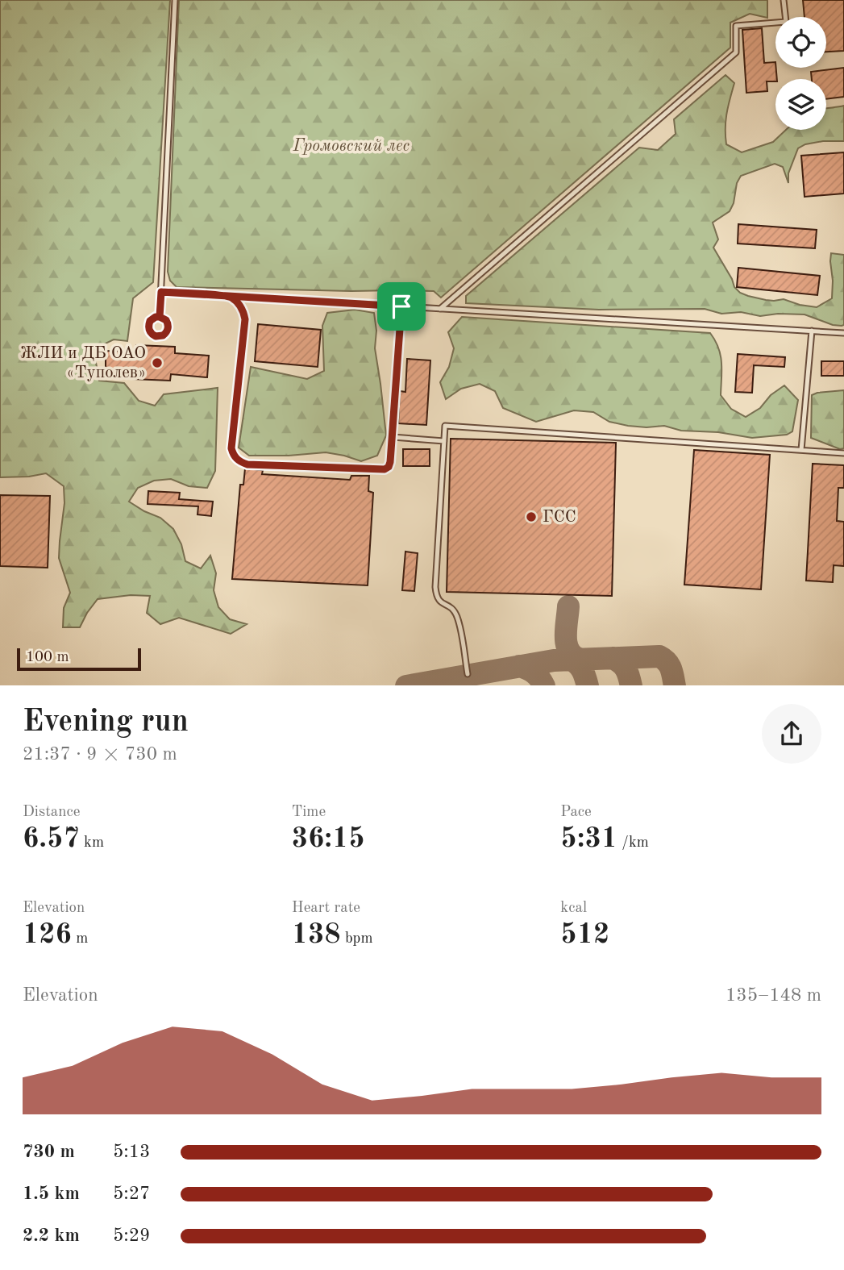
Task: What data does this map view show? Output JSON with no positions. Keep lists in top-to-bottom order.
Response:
{
  "parks": ["Громовский лес"],
  "places": ["ЖЛИ и ДБ ОАО «Туполев»", "ГСС"],
  "scale_bar": "100 m",
  "page": {
    "scale": "100 m",
    "heading": ["Evening run", "21:37 · 9 × 730 m"],
    "stats": [
      ["Distance", "6.57 km"],
      ["Time", "36:15"],
      ["Pace", "5:31 /km"],
      ["Elevation", "126 m"],
      ["Heart rate", "138 bpm"],
      ["kcal", "512"]
    ],
    "chart": ["Elevation", "135–148 m"],
    "list": [
      {
        "name": "730 m",
        "note": "5:13"
      },
      {
        "name": "1.5 km",
        "note": "5:27"
      },
      {
        "name": "2.2 km",
        "note": "5:29"
      }
    ]
  }
}
